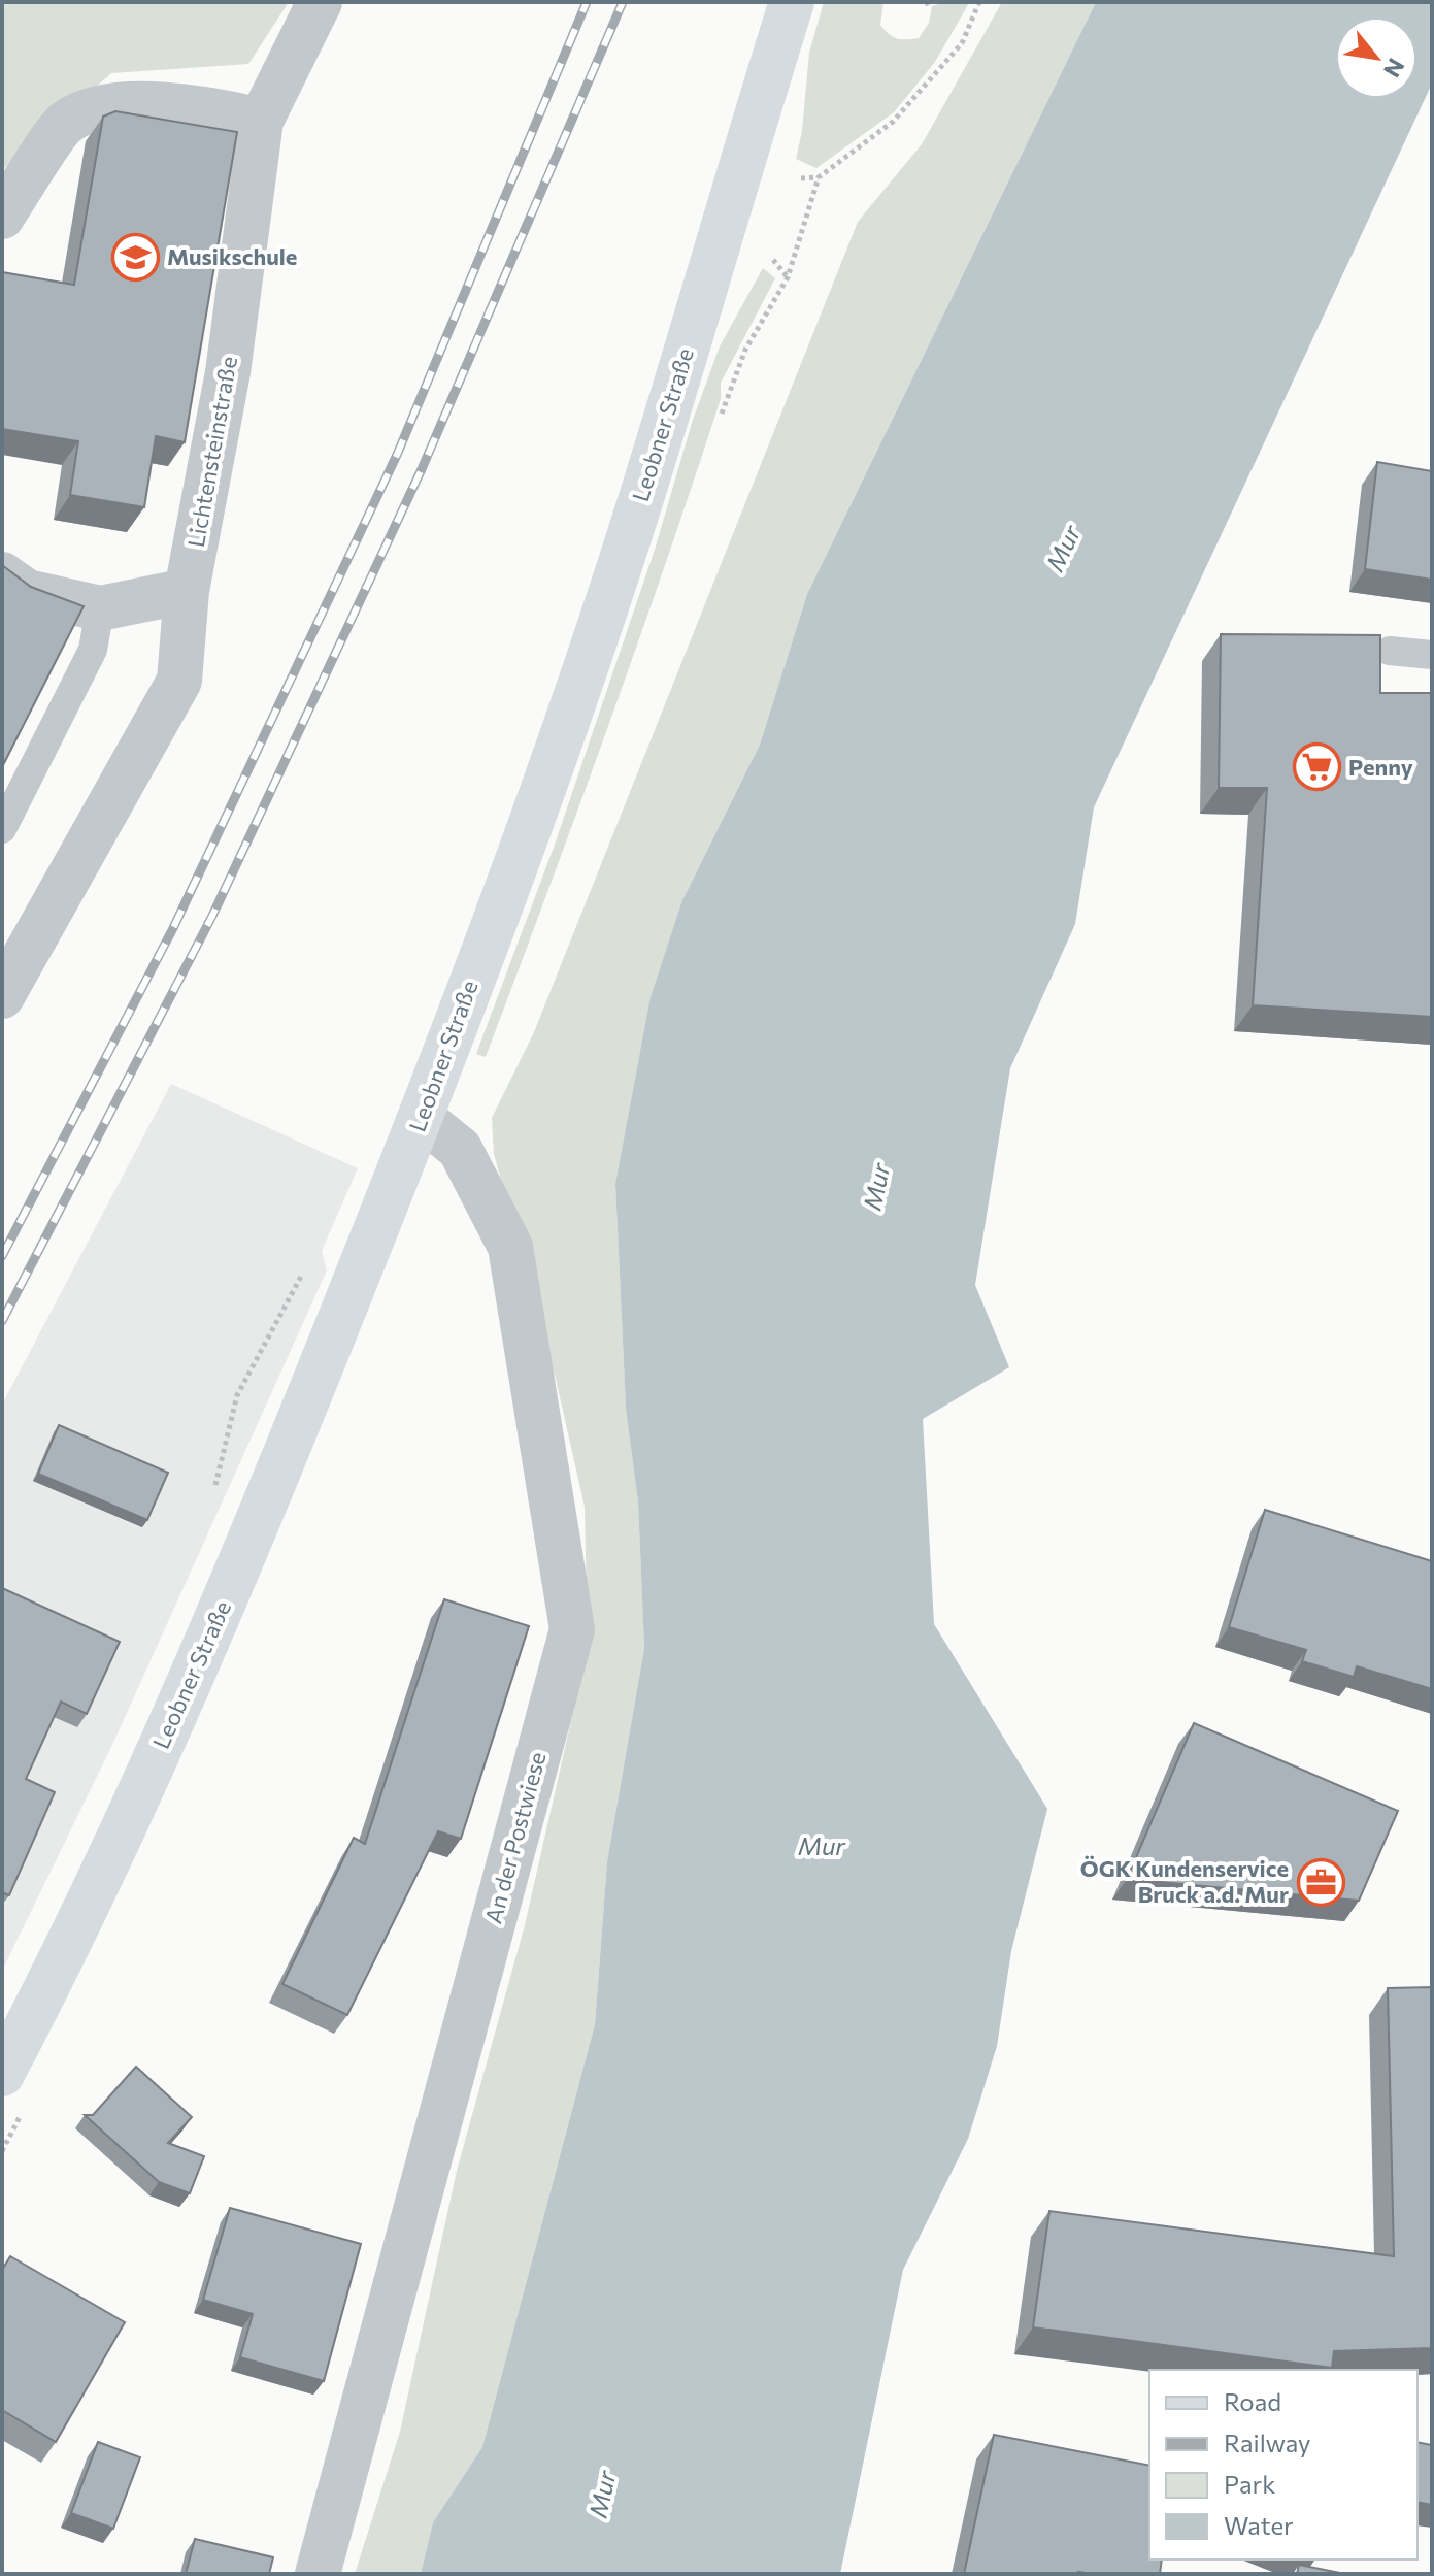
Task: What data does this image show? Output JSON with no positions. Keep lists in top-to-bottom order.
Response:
{
  "streets": {
    "main road": ["Leobner Straße"],
    "street": ["Lichtensteinstraße", "An der Postwiese"]
  },
  "crossings": [
    ["Leobner Straße", "An der Postwiese"]
  ],
  "water": ["Mur"],
  "places": {
    "school or university": ["Musikschule"],
    "supermarket": ["Penny"],
    "office": ["ÖGK Kundenservice Bruck a.d. Mur"]
  },
  "legend": [
    "Road",
    "Railway",
    "Park",
    "Water"
  ],
  "north": "bottom right"
}
